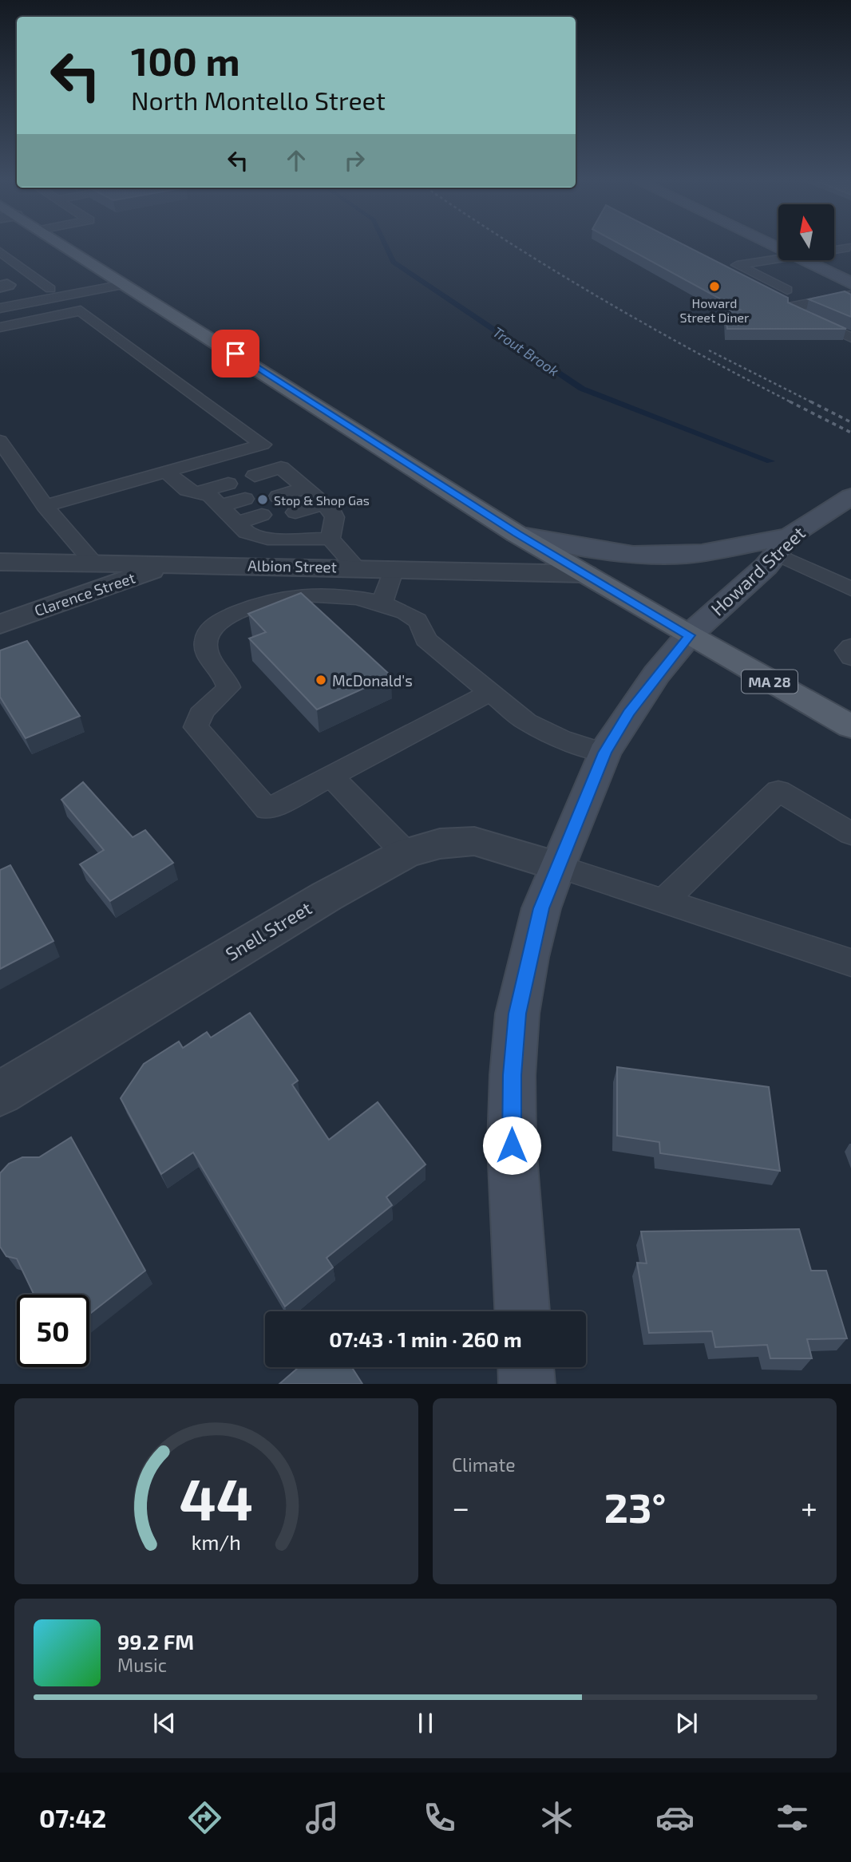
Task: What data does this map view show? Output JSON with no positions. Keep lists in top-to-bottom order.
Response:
{
  "streets": {
    "main road": ["Howard Street", "MA 28"],
    "street": ["Albion Street", "Clarence Street", "Snell Street"]
  },
  "crossings": [
    ["Albion Street", "Clarence Street"],
    ["Albion Street", "MA 28"],
    ["Howard Street", "MA 28"],
    ["Howard Street", "Snell Street"]
  ],
  "water": ["Trout Brook"],
  "places": ["Howard Street Diner", "Stop & Shop Gas", "McDonald's"],
  "north": "top",
  "page": {
    "turn": ["100 m", "North Montello Street"],
    "limit": "50",
    "trip": "07:43 · 1 min · 260 m",
    "tile": "Climate",
    "heat": ["−", "23°", "+"],
    "song": ["99.2 FM", "Music"],
    "tabs": "07:42",
    "gauge": ["44", "km/h"]
  }
}
